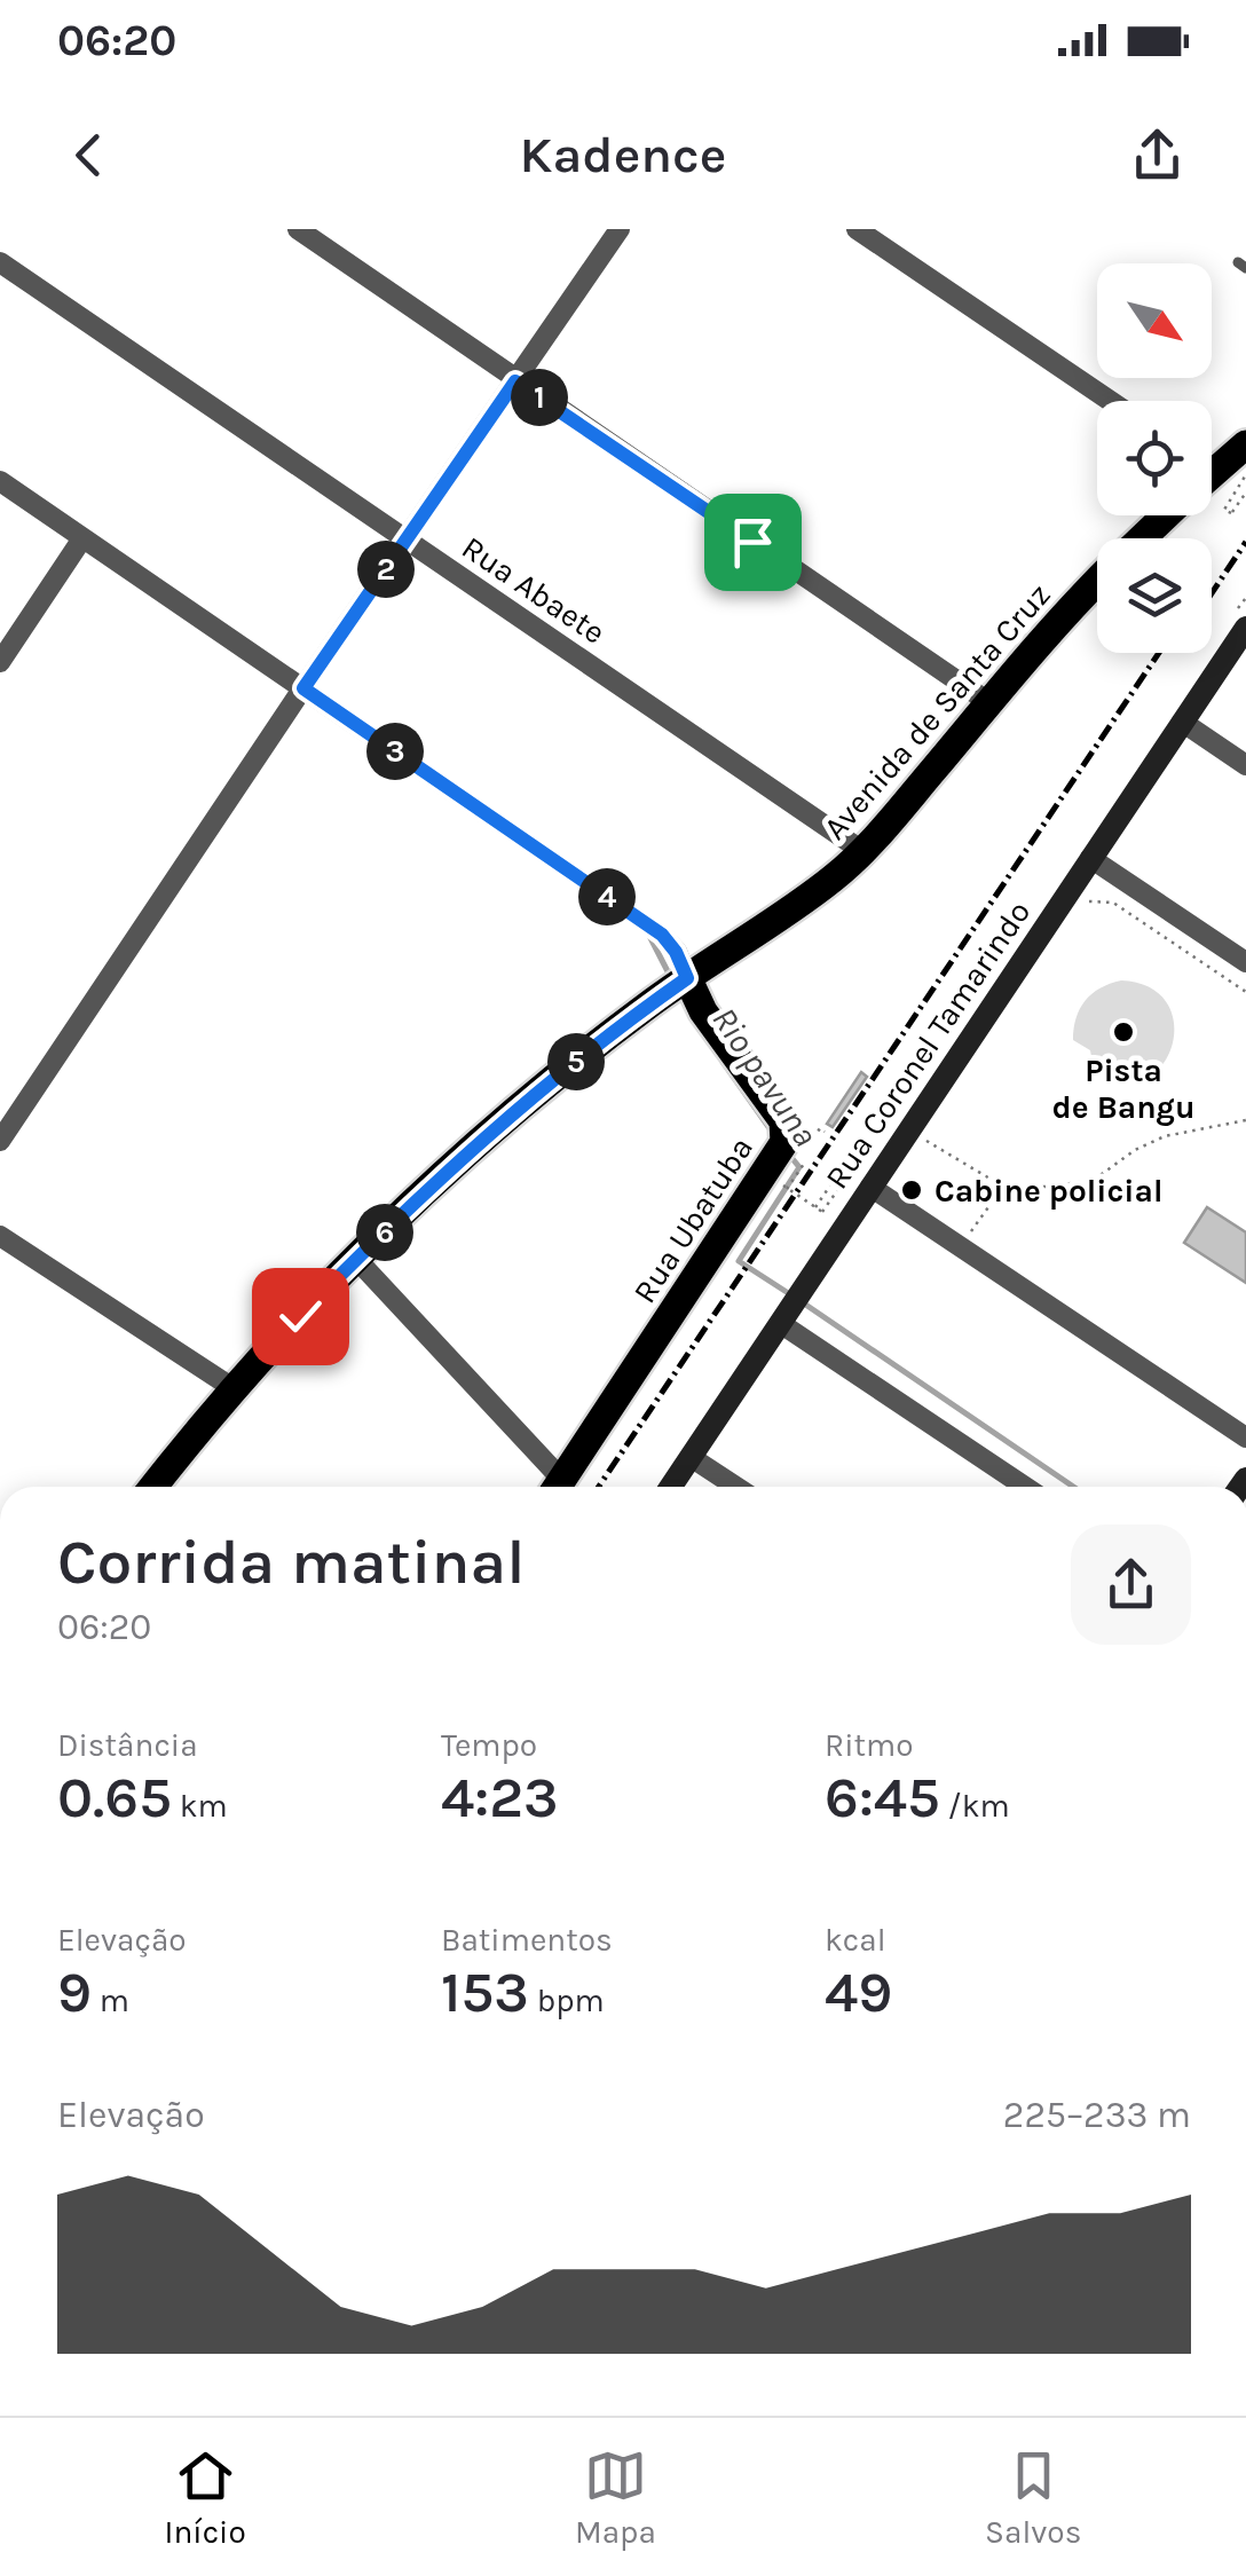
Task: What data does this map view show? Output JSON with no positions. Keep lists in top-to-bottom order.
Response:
{
  "streets": {
    "main road": ["Avenida de Santa Cruz", "Rua Coronel Tamarindo", "Rua Ubatuba"],
    "street": ["Rua Abaete"]
  },
  "crossings": [
    ["Rua Abaete", "Avenida de Santa Cruz"],
    ["Avenida de Santa Cruz", "Rua Ubatuba"]
  ],
  "water": ["Rio pavuna"],
  "places": ["Pista de Bangu", "Cabine policial"],
  "north": "bottom right",
  "page": {
    "status": "06:20",
    "header": "Kadence",
    "pins": [
      "1",
      "2",
      "3",
      "4",
      "5",
      "6"
    ],
    "heading": ["Corrida matinal", "06:20"],
    "stats": [
      ["Distância", "0.65 km"],
      ["Tempo", "4:23"],
      ["Ritmo", "6:45 /km"],
      ["Elevação", "9 m"],
      ["Batimentos", "153 bpm"],
      ["kcal", "49"]
    ],
    "chart": ["Elevação", "225–233 m"],
    "tabs": ["Início", "Mapa", "Salvos"]
  }
}
